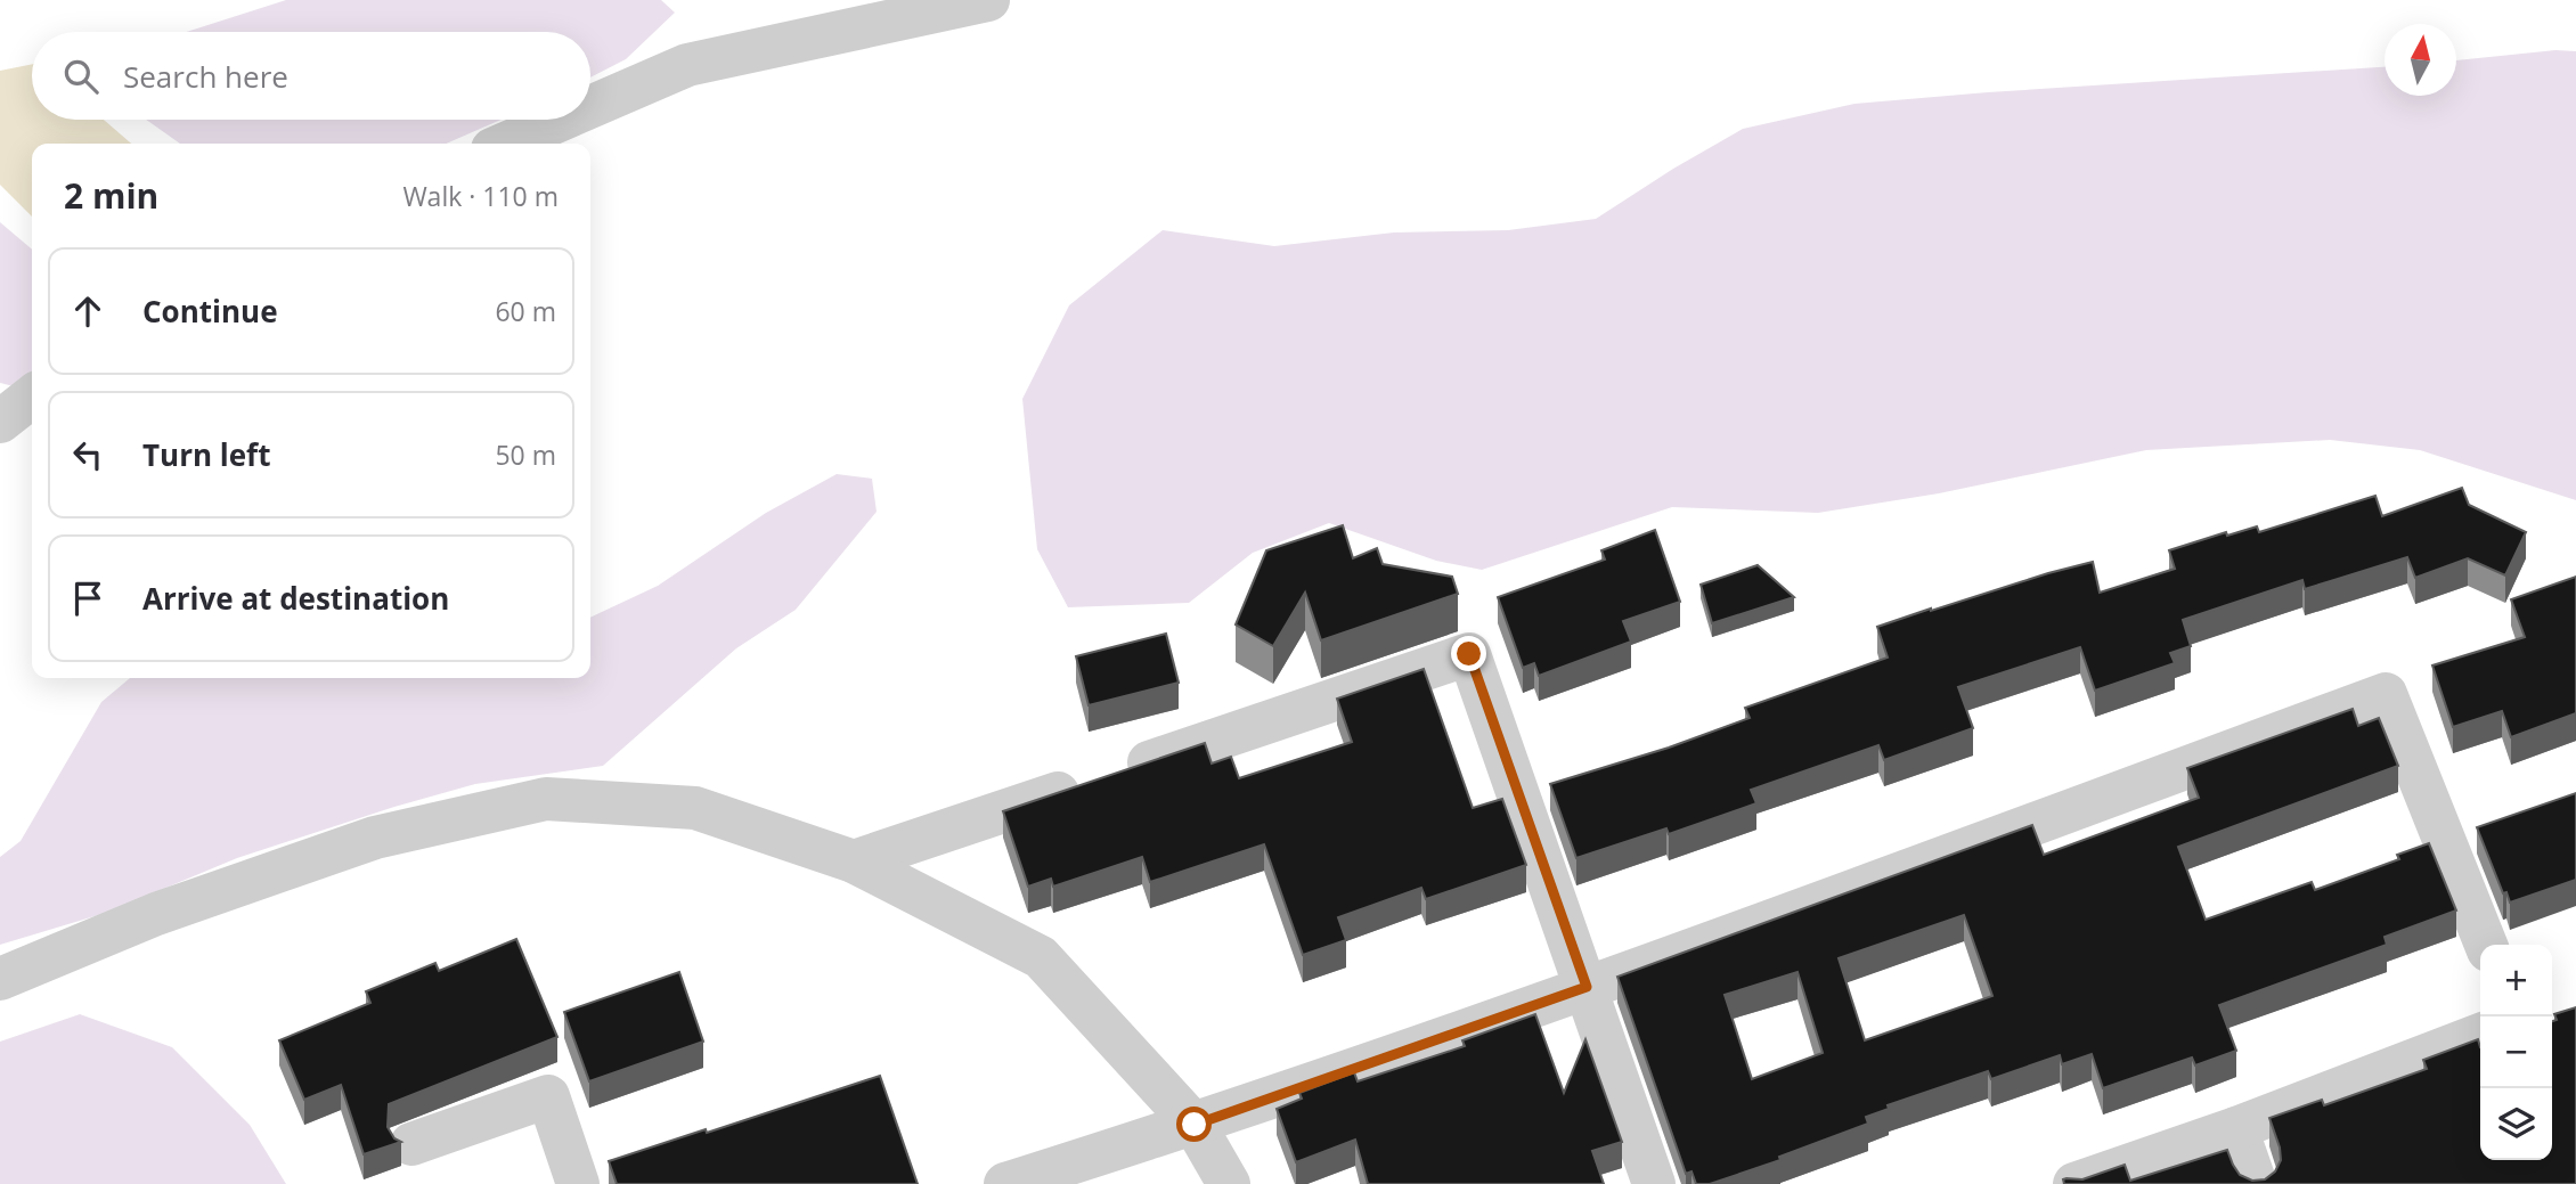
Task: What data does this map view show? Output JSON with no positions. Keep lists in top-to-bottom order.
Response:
{
  "north": "top",
  "page": {
    "search": "Search here",
    "heading": ["2 min", "Walk · 110 m"],
    "list": [
      ["Continue", "60 m"],
      ["Turn left", "50 m"],
      "Arrive at destination"
    ],
    "map_buttons": ["+", "−"]
  }
}
